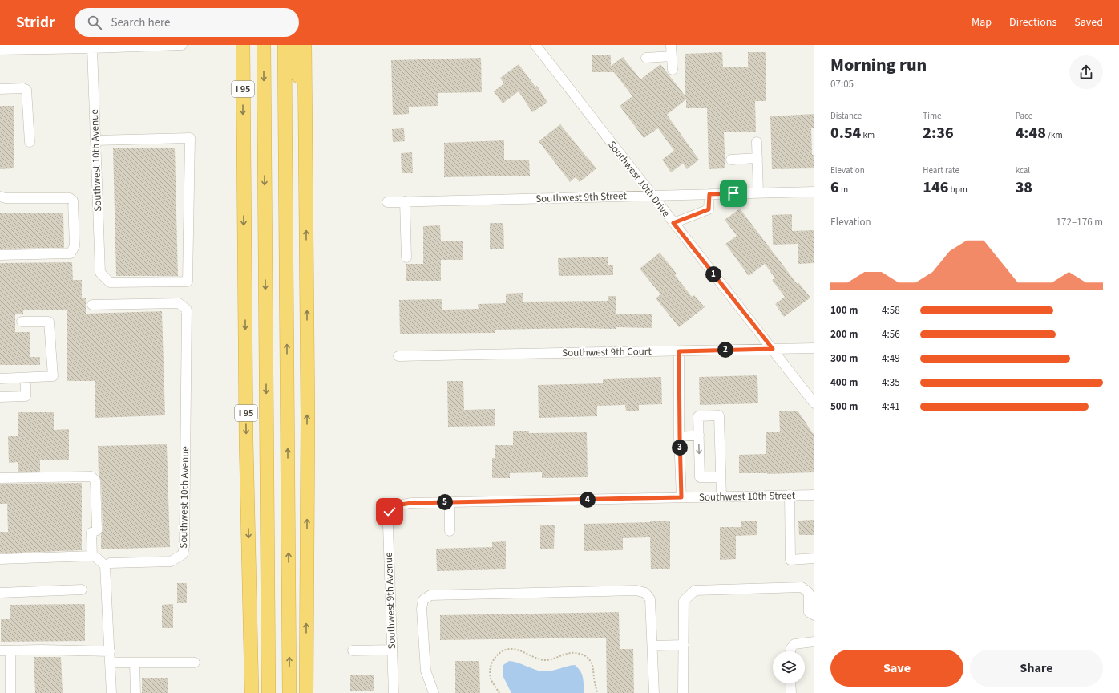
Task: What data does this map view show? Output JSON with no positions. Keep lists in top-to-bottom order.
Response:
{
  "streets": {
    "highway": ["I 95"],
    "street": [
      "Southwest 10th Avenue",
      "Southwest 10th Drive",
      "Southwest 9th Street",
      "Southwest 9th Court",
      "Southwest 10th Street",
      "Southwest 9th Avenue"
    ]
  },
  "crossings": [
    ["Southwest 10th Drive", "Southwest 9th Street"],
    ["Southwest 10th Drive", "Southwest 9th Court"],
    ["Southwest 10th Street", "Southwest 9th Avenue"]
  ],
  "page": {
    "header": "Stridr",
    "search": "Search here",
    "nav": ["Map", "Directions", "Saved"],
    "heading": ["Morning run", "07:05"],
    "stats": [
      ["Distance", "0.54 km"],
      ["Time", "2:36"],
      ["Pace", "4:48 /km"],
      ["Elevation", "6 m"],
      ["Heart rate", "146 bpm"],
      ["kcal", "38"]
    ],
    "chart": ["Elevation", "172–176 m"],
    "pins": [
      "1",
      "2",
      "3",
      "4",
      "5"
    ],
    "list": [
      {
        "name": "100 m",
        "note": "4:58"
      },
      {
        "name": "200 m",
        "note": "4:56"
      },
      {
        "name": "300 m",
        "note": "4:49"
      },
      {
        "name": "400 m",
        "note": "4:35"
      },
      {
        "name": "500 m",
        "note": "4:41"
      }
    ],
    "buttons": ["Save", "Share"]
  }
}
